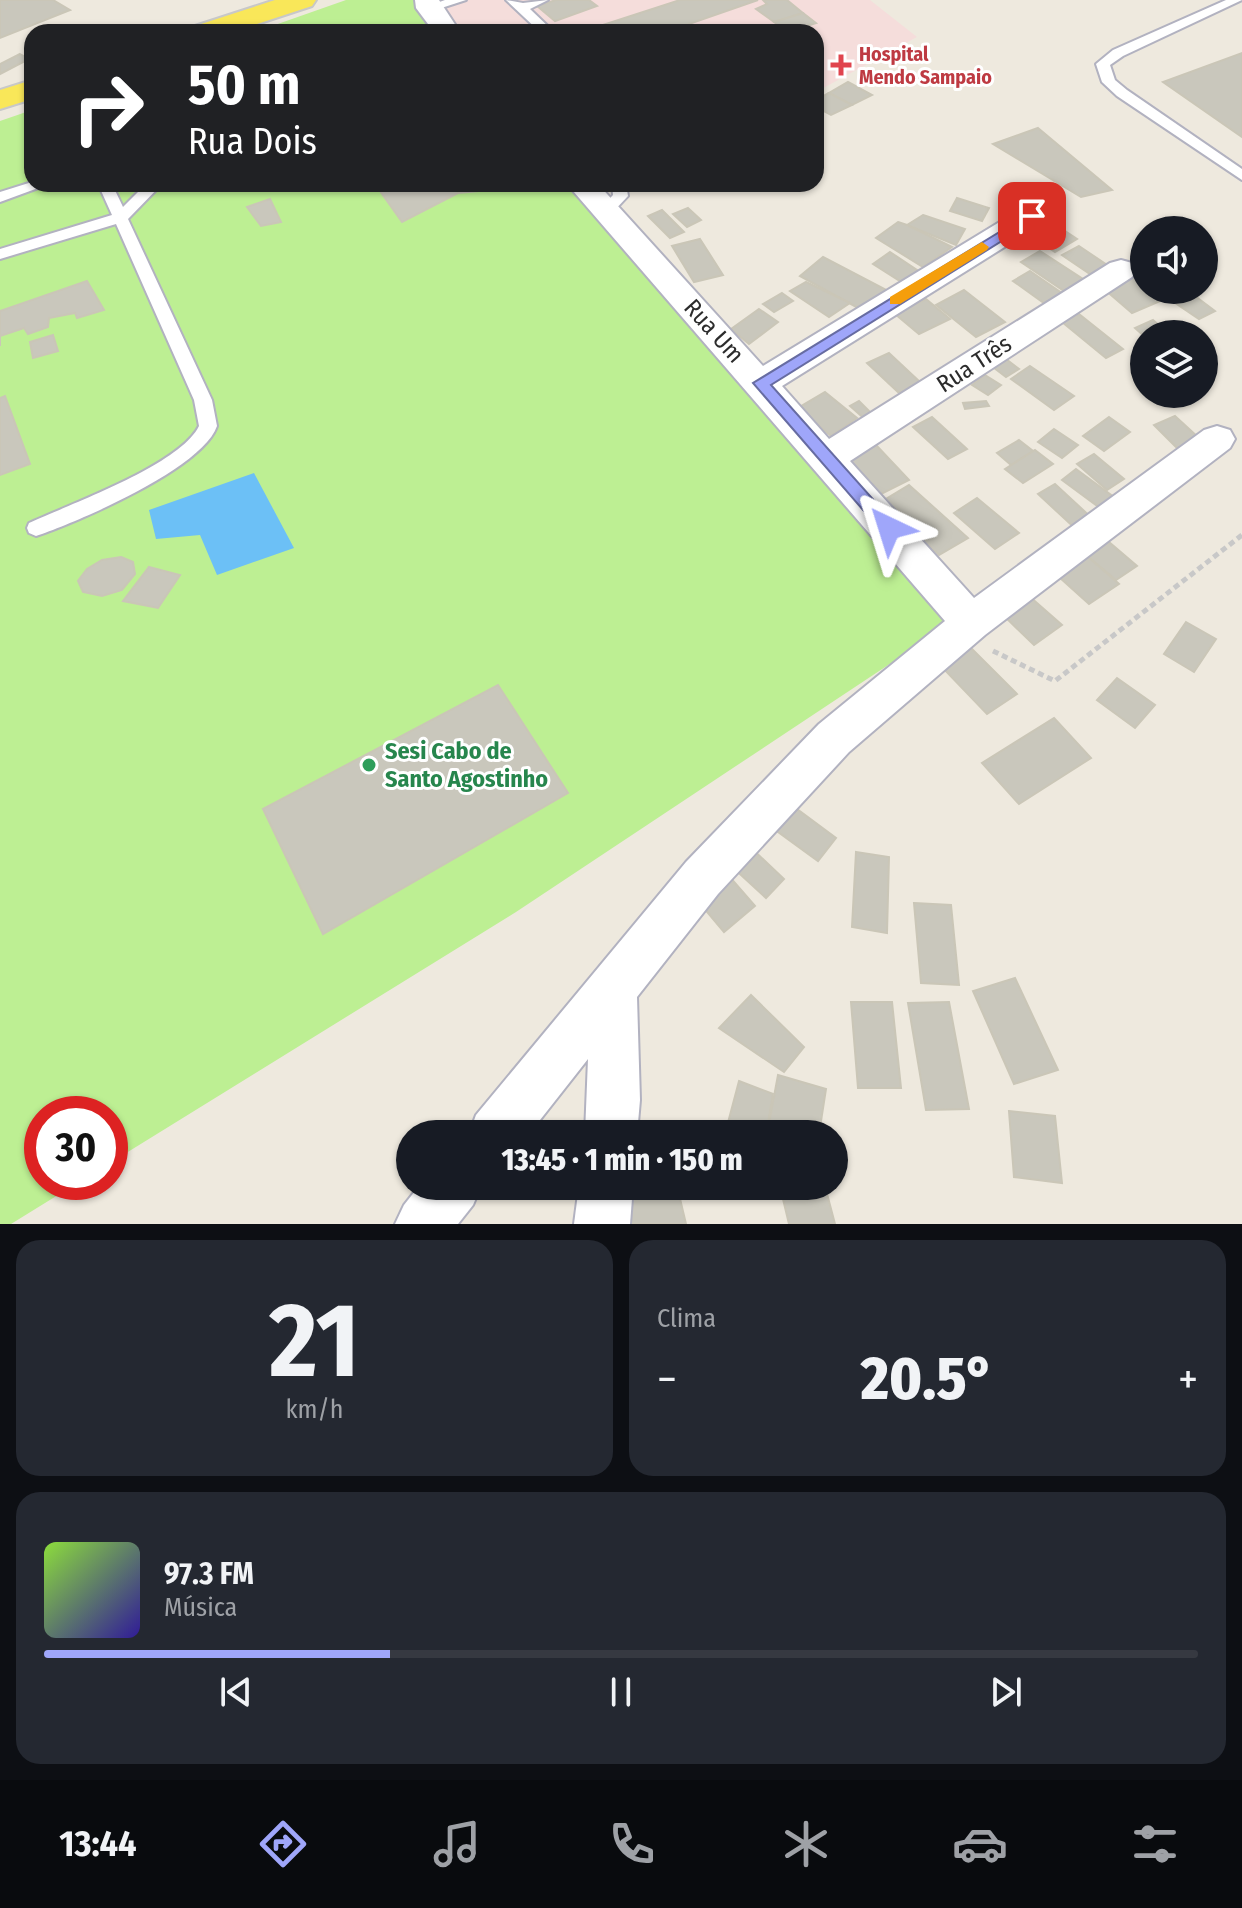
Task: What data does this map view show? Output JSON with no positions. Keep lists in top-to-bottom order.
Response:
{
  "streets": {
    "street": ["Rua Um", "Rua Três"]
  },
  "crossings": [
    ["Rua Um", "Rua Três"]
  ],
  "places": {
    "health": ["Hospital Mendo Sampaio"],
    "other": ["Sesi Cabo de Santo Agostinho"]
  },
  "page": {
    "turn": ["50 m", "Rua Dois"],
    "limit": "30",
    "trip": "13:45 · 1 min · 150 m",
    "tile": [
      ["21", "km/h"],
      "Clima"
    ],
    "heat": ["−", "20.5°", "+"],
    "song": ["97.3 FM", "Música"],
    "tabs": "13:44"
  }
}
